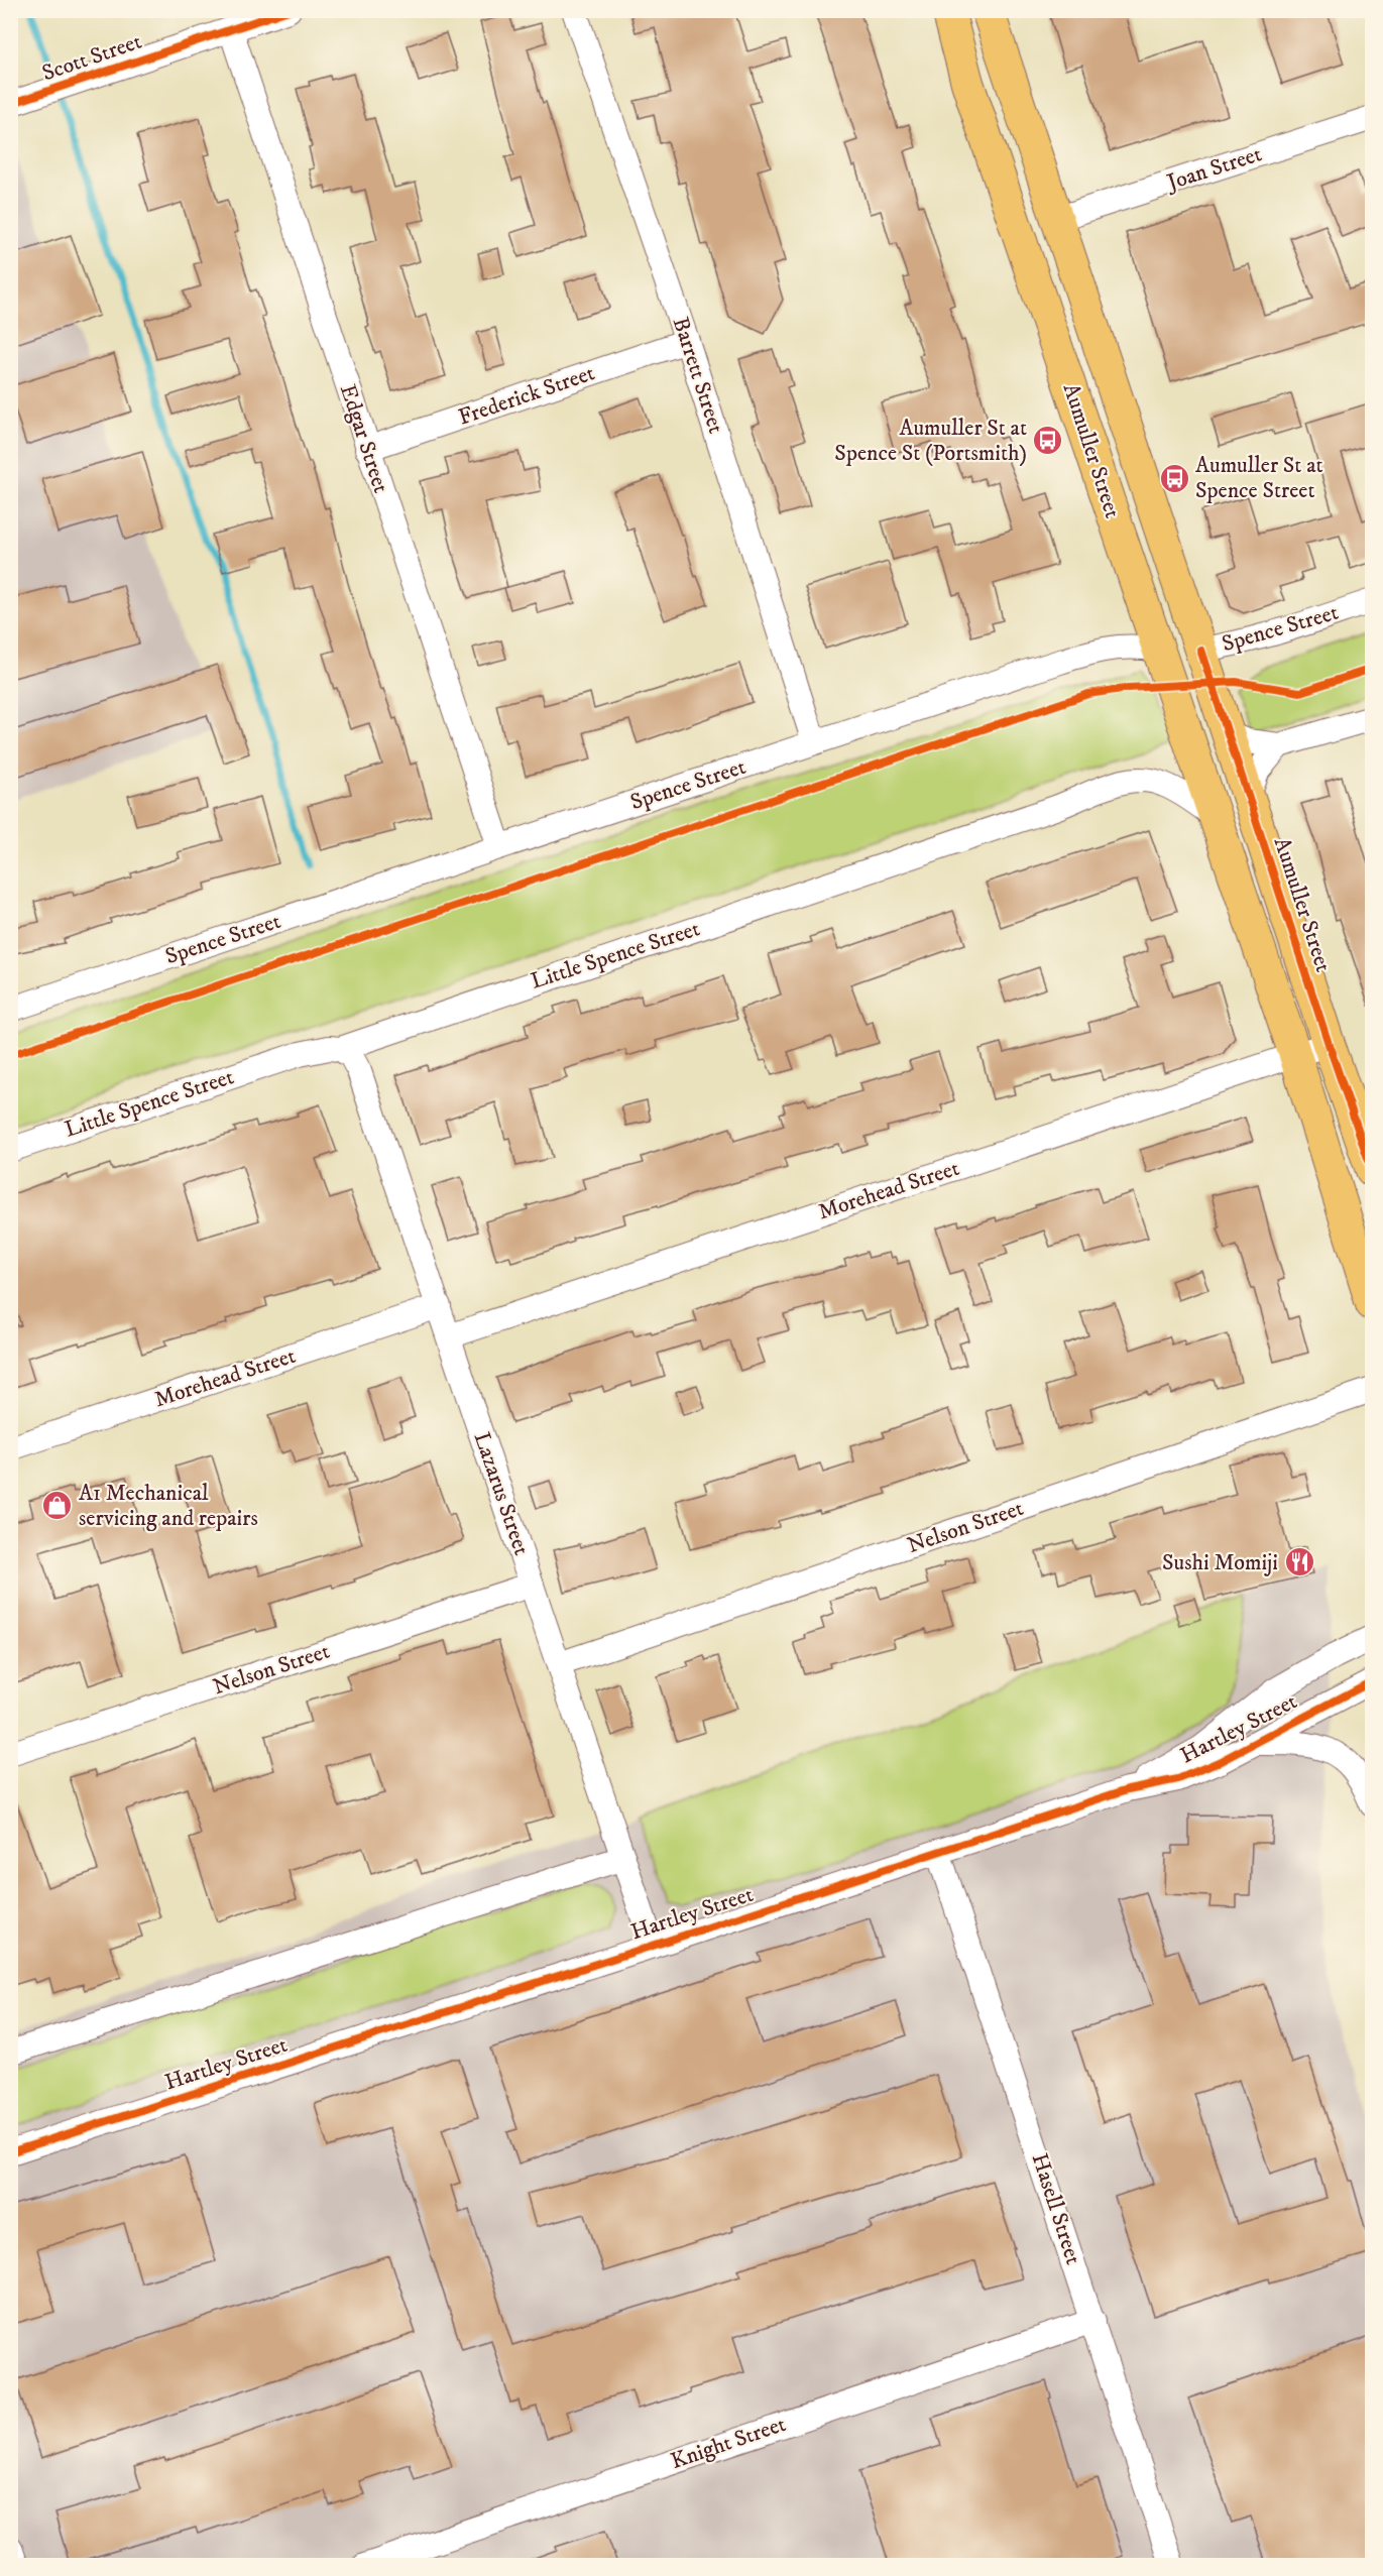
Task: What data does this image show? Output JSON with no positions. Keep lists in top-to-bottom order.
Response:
{
  "streets": {
    "main road": ["Aumuller Street", "Spence Street"],
    "street": [
      "Scott Street",
      "Joan Street",
      "Barrett Street",
      "Frederick Street",
      "Edgar Street",
      "Little Spence Street",
      "Morehead Street",
      "Lazarus Street",
      "Nelson Street",
      "Hartley Street",
      "Hasell Street",
      "Knight Street"
    ]
  },
  "crossings": [
    ["Scott Street", "Edgar Street"],
    ["Joan Street", "Aumuller Street"],
    ["Barrett Street", "Frederick Street"],
    ["Barrett Street", "Spence Street"],
    ["Frederick Street", "Edgar Street"],
    ["Edgar Street", "Spence Street"],
    ["Aumuller Street", "Spence Street"],
    ["Aumuller Street", "Little Spence Street"],
    ["Aumuller Street", "Morehead Street"],
    ["Little Spence Street", "Lazarus Street"],
    ["Morehead Street", "Lazarus Street"],
    ["Lazarus Street", "Nelson Street"],
    ["Lazarus Street", "Hartley Street"],
    ["Hartley Street", "Hasell Street"],
    ["Hasell Street", "Knight Street"]
  ],
  "places": {
    "bus stop": ["Aumuller St at Spence St (Portsmith)", "Aumuller St at Spence Street"],
    "shop": ["A1 Mechanical servicing and repairs"],
    "restaurant": ["Sushi Momiji"]
  }
}
